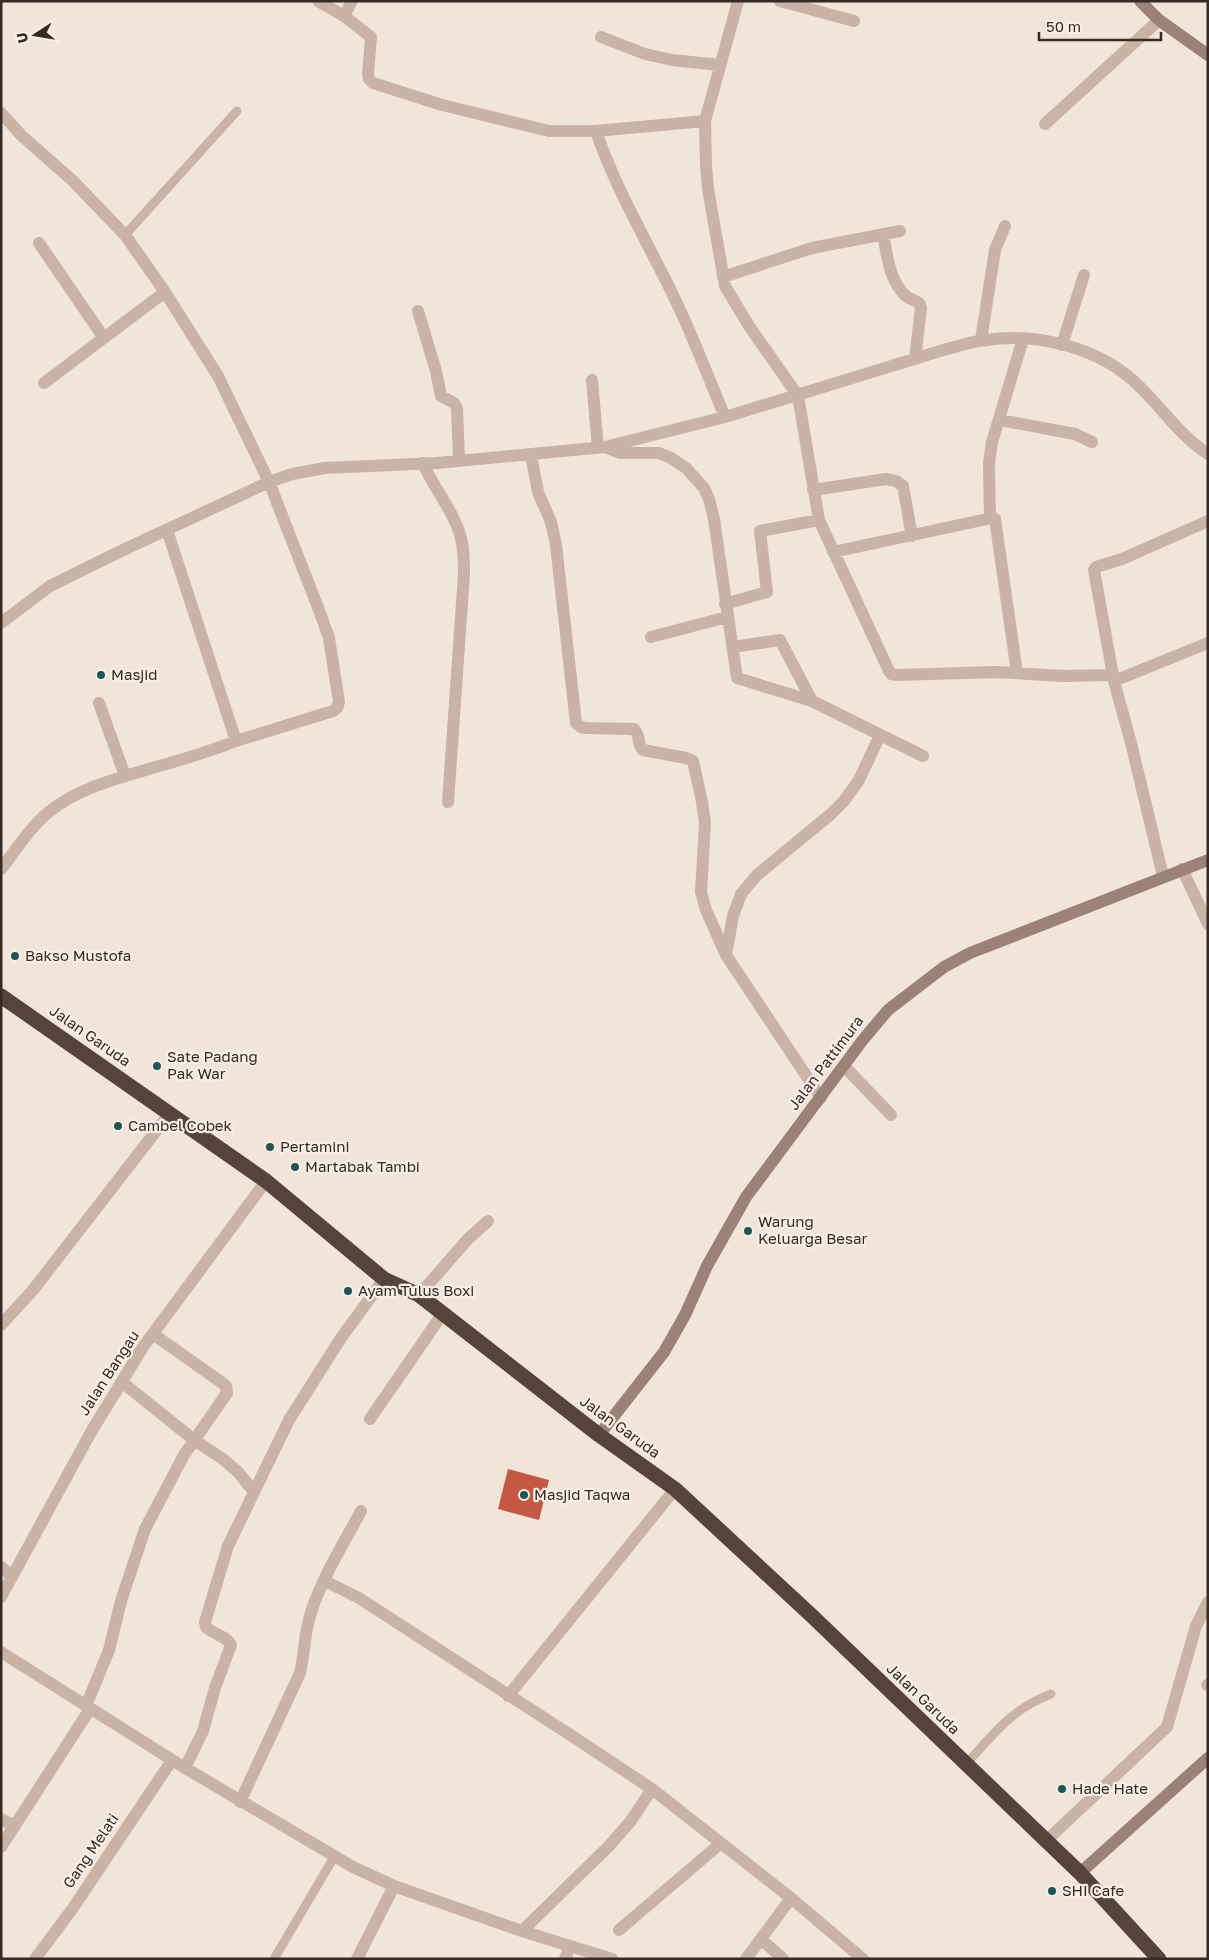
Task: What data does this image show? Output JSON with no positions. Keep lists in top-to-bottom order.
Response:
{
  "streets": {
    "highway": ["Jalan Garuda"],
    "street": ["Jalan Pattimura", "Jalan Bangau", "Gang Melati"]
  },
  "crossings": [
    ["Jalan Garuda", "Jalan Pattimura"],
    ["Jalan Garuda", "Jalan Bangau"]
  ],
  "places": [
    "Masjid",
    "Bakso Mustofa",
    "Sate Padang Pak War",
    "Cambel Cobek",
    "Pertamini",
    "Martabak Tambi",
    "Warung Keluarga Besar",
    "Ayam Tulus Boxi",
    "Masjid Taqwa",
    "Hade Hate",
    "SHI Cafe"
  ],
  "scale_bar": "50 m",
  "north": "left"
}
